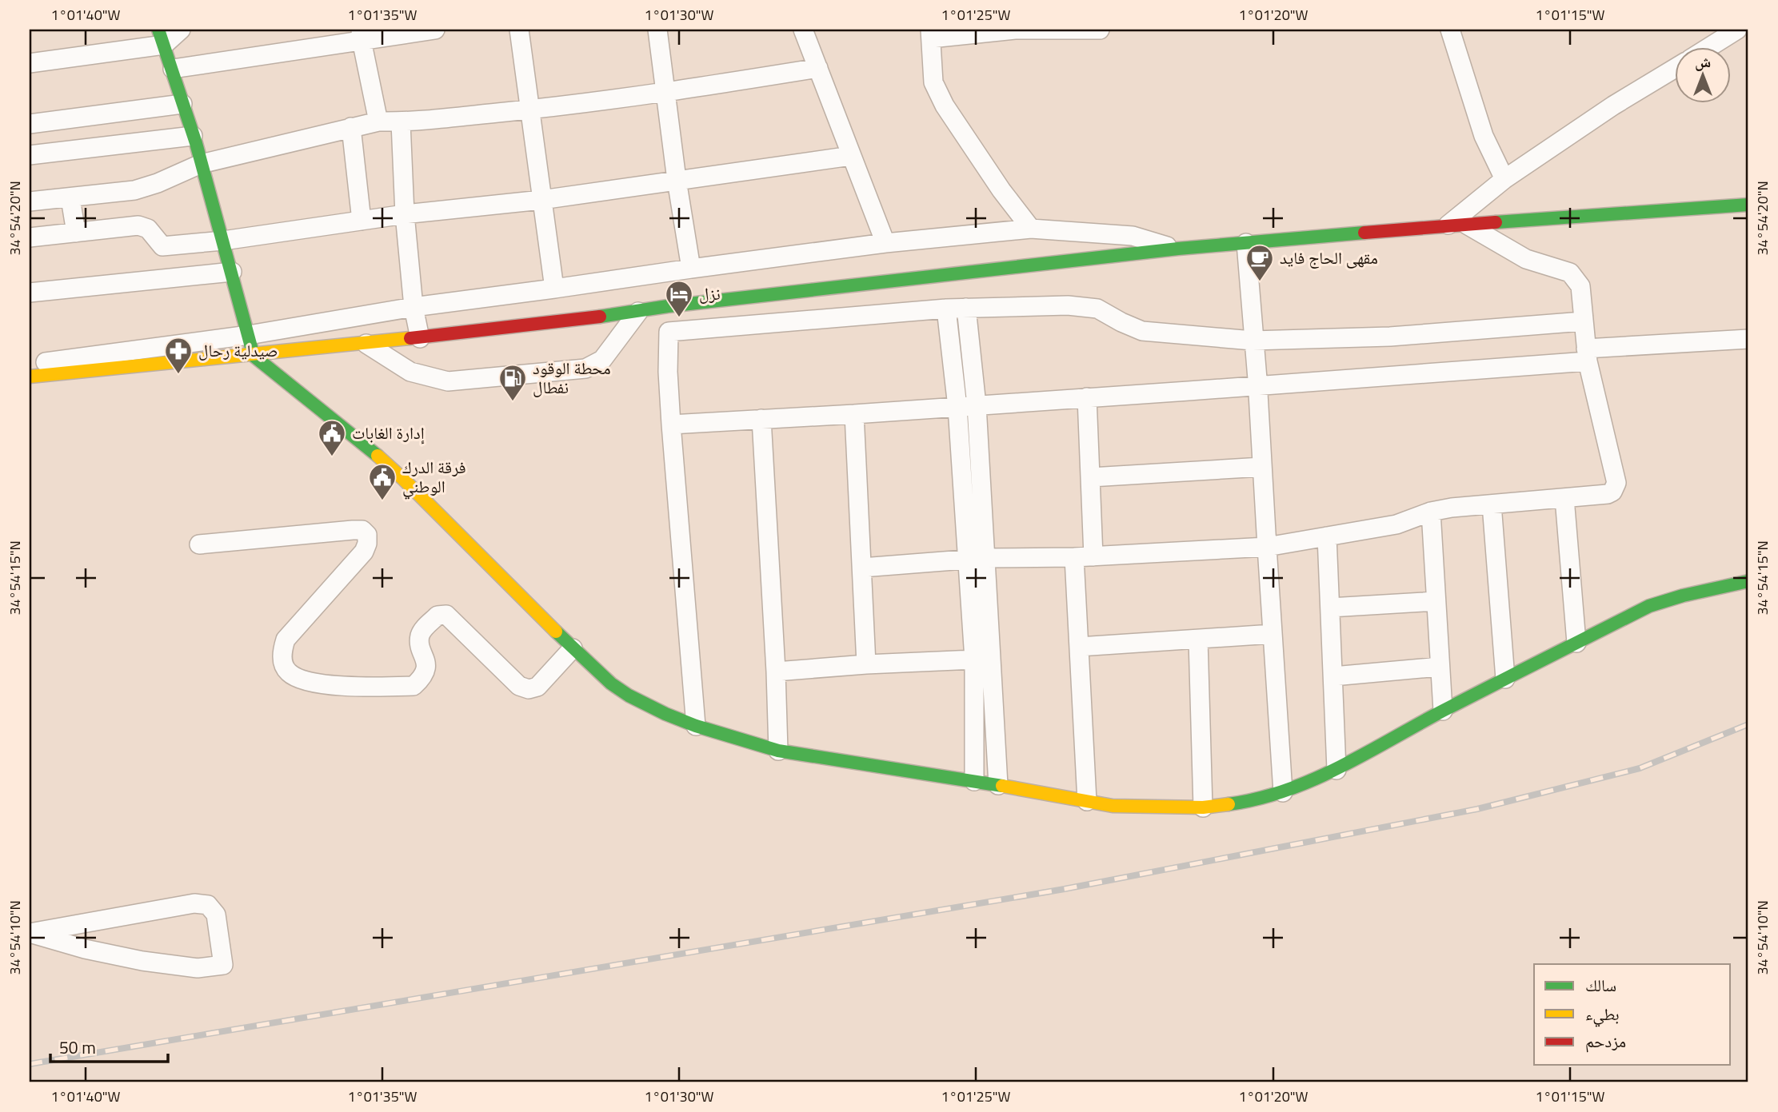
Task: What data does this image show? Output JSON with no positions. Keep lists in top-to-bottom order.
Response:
{
  "places": {
    "cafe": ["مقهى الحاج فايد"],
    "hotel": ["نزل"],
    "pharmacy": ["صيدلية رحال"],
    "fuel station": ["محطة الوقود نفطال"],
    "public building": ["إدارة الغابات", "فرقة الدرك الوطني"]
  },
  "legend": ["سالك", "بطيء", "مزدحم"],
  "scale_bar": "50 m",
  "north": "top",
  "coordinates": [
    "1°01'40\"W",
    "1°01'35\"W",
    "1°01'30\"W",
    "1°01'25\"W",
    "1°01'20\"W",
    "1°01'15\"W",
    "34°54'20\"N",
    "34°54'15\"N",
    "34°54'10\"N"
  ]
}
